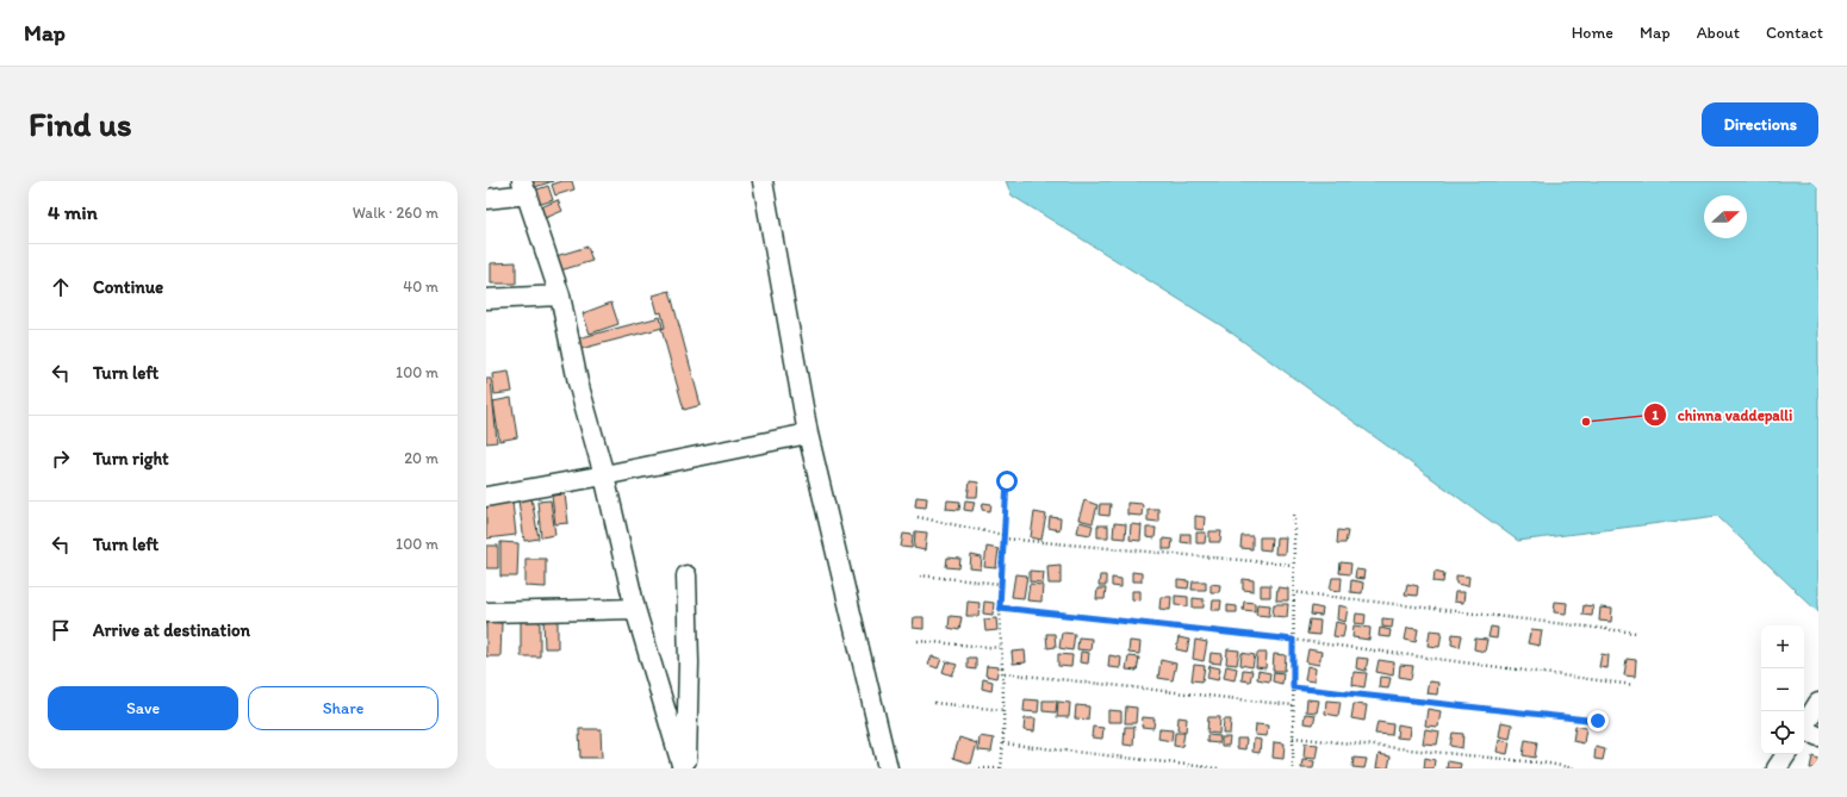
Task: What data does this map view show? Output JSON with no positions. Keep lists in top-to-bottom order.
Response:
{
  "places": ["chinna vaddepalli"],
  "north": "right",
  "page": {
    "header": "Map",
    "nav": [
      "Home",
      "Map",
      "About",
      "Contact"
    ],
    "buttons": [
      "Directions",
      ["Save", "Share"]
    ],
    "title": "Find us",
    "heading": ["4 min", "Walk · 260 m"],
    "list": [
      ["Continue", "40 m"],
      ["Turn left", "100 m"],
      ["Turn right", "20 m"],
      ["Turn left", "100 m"],
      "Arrive at destination"
    ],
    "map_buttons": ["+", "−"]
  }
}
